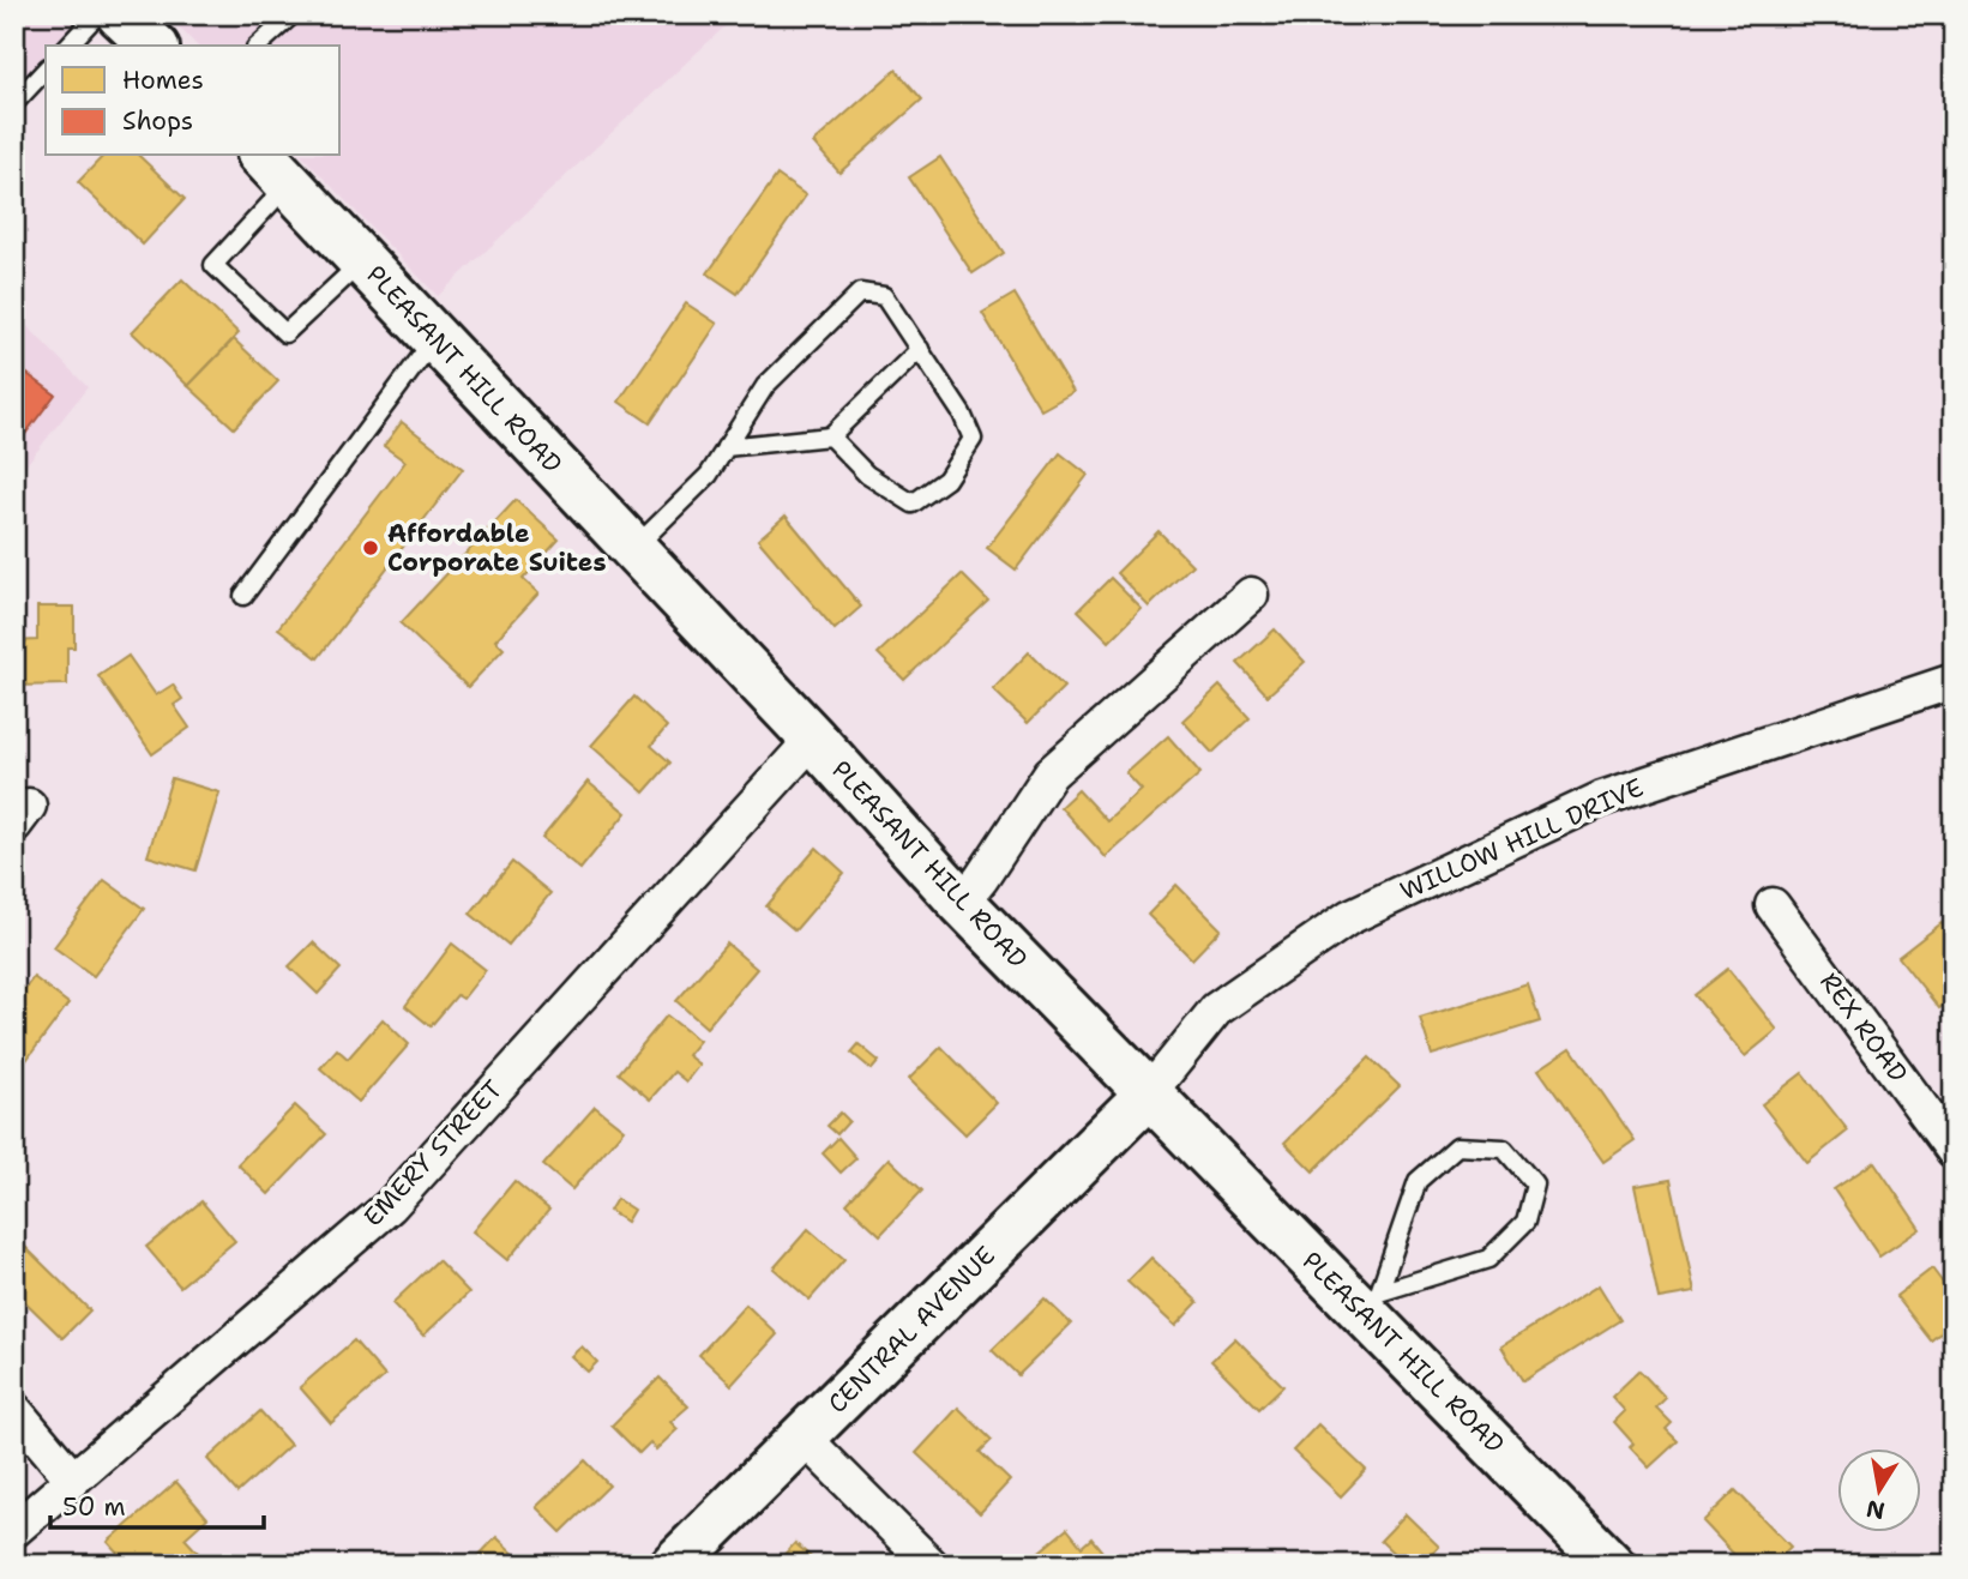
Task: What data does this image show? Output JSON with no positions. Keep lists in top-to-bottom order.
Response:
{
  "streets": {
    "street": [
      "PLEASANT HILL ROAD",
      "WILLOW HILL DRIVE",
      "REX ROAD",
      "EMERY STREET",
      "CENTRAL AVENUE"
    ]
  },
  "crossings": [
    ["PLEASANT HILL ROAD", "WILLOW HILL DRIVE"],
    ["PLEASANT HILL ROAD", "EMERY STREET"],
    ["PLEASANT HILL ROAD", "CENTRAL AVENUE"],
    ["WILLOW HILL DRIVE", "CENTRAL AVENUE"]
  ],
  "places": ["Affordable Corporate Suites"],
  "legend": ["Homes", "Shops"],
  "scale_bar": "50 m",
  "north": "bottom"
}
